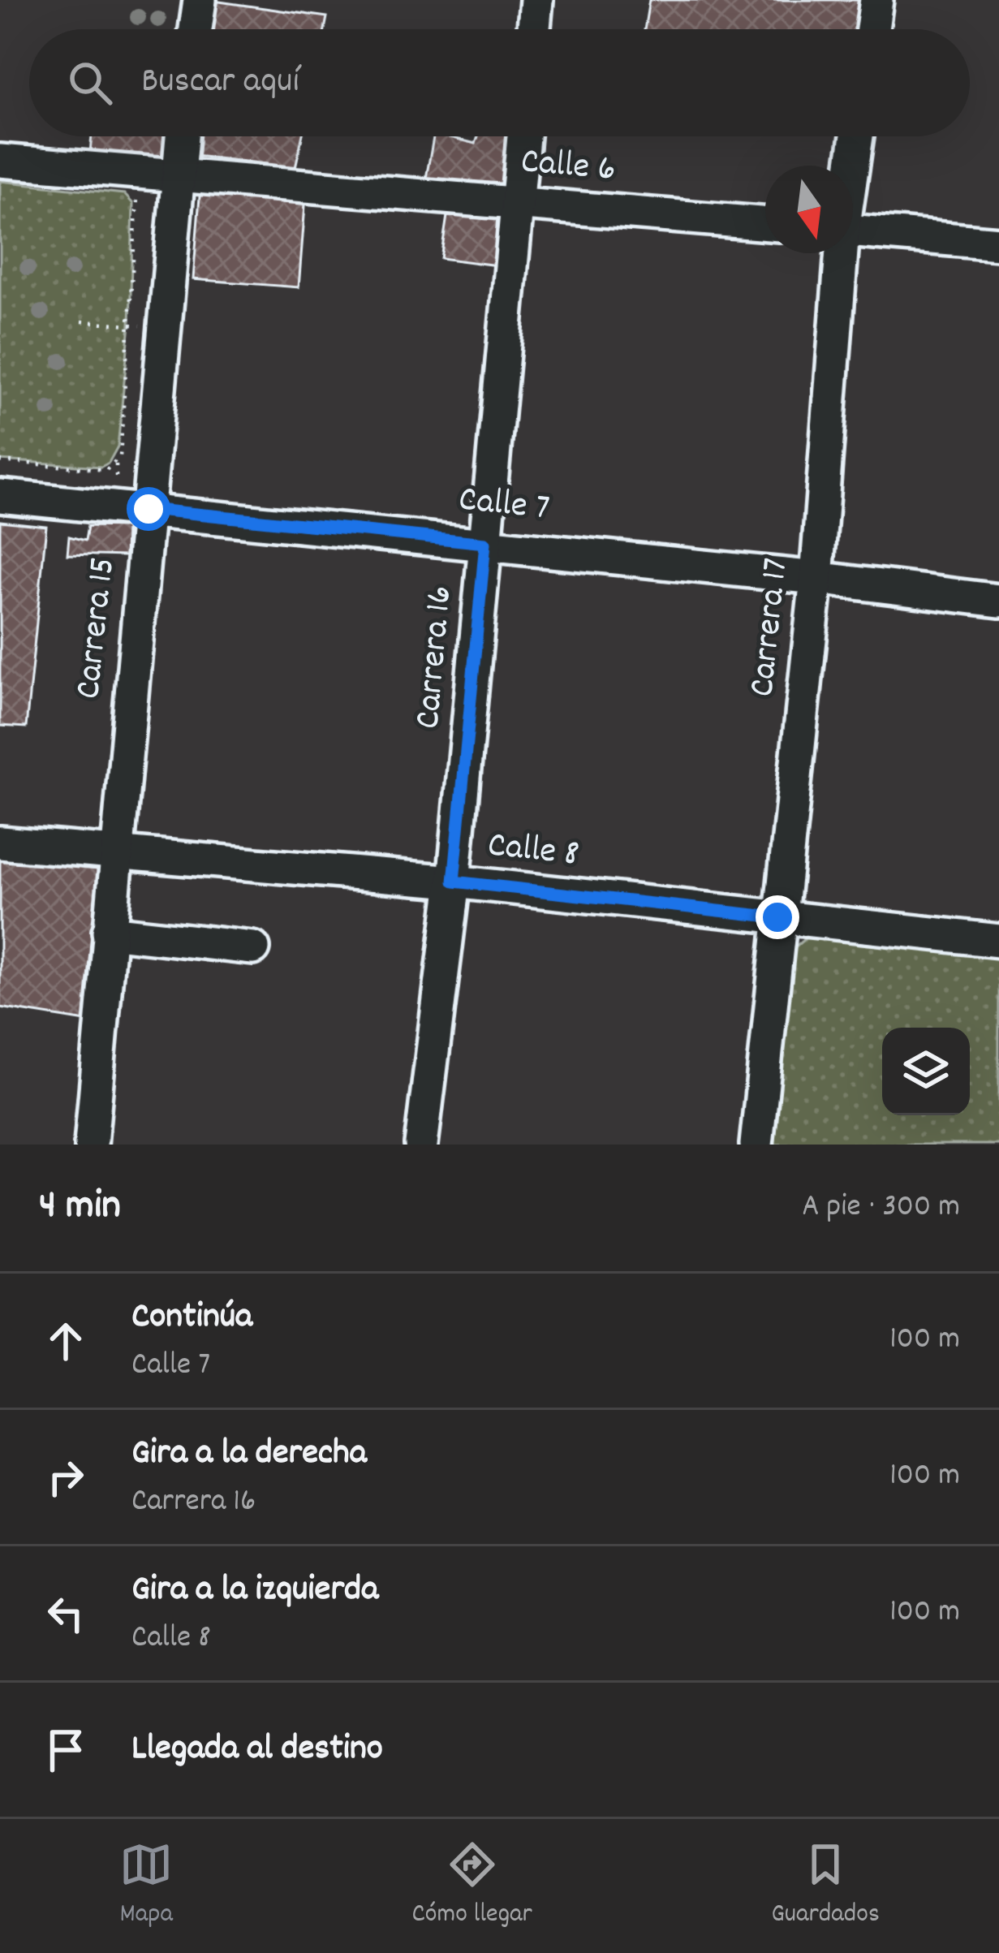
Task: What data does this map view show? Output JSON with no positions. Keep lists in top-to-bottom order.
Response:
{
  "streets": {
    "street": [
      "Calle 6",
      "Calle 7",
      "Carrera 17",
      "Carrera 15",
      "Carrera 16",
      "Calle 8"
    ]
  },
  "crossings": [
    ["Calle 6", "Carrera 15"],
    ["Calle 6", "Carrera 16"],
    ["Calle 7", "Carrera 17"],
    ["Calle 7", "Carrera 15"],
    ["Calle 7", "Carrera 16"],
    ["Carrera 17", "Calle 8"],
    ["Carrera 15", "Calle 8"],
    ["Carrera 16", "Calle 8"]
  ],
  "north": "bottom",
  "page": {
    "search": "Buscar aquí",
    "heading": ["4 min", "A pie · 300 m"],
    "list": [
      ["Continúa", "Calle 7", "100 m"],
      ["Gira a la derecha", "Carrera 16", "100 m"],
      ["Gira a la izquierda", "Calle 8", "100 m"],
      "Llegada al destino"
    ],
    "nav": ["Mapa", "Cómo llegar", "Guardados"]
  }
}
